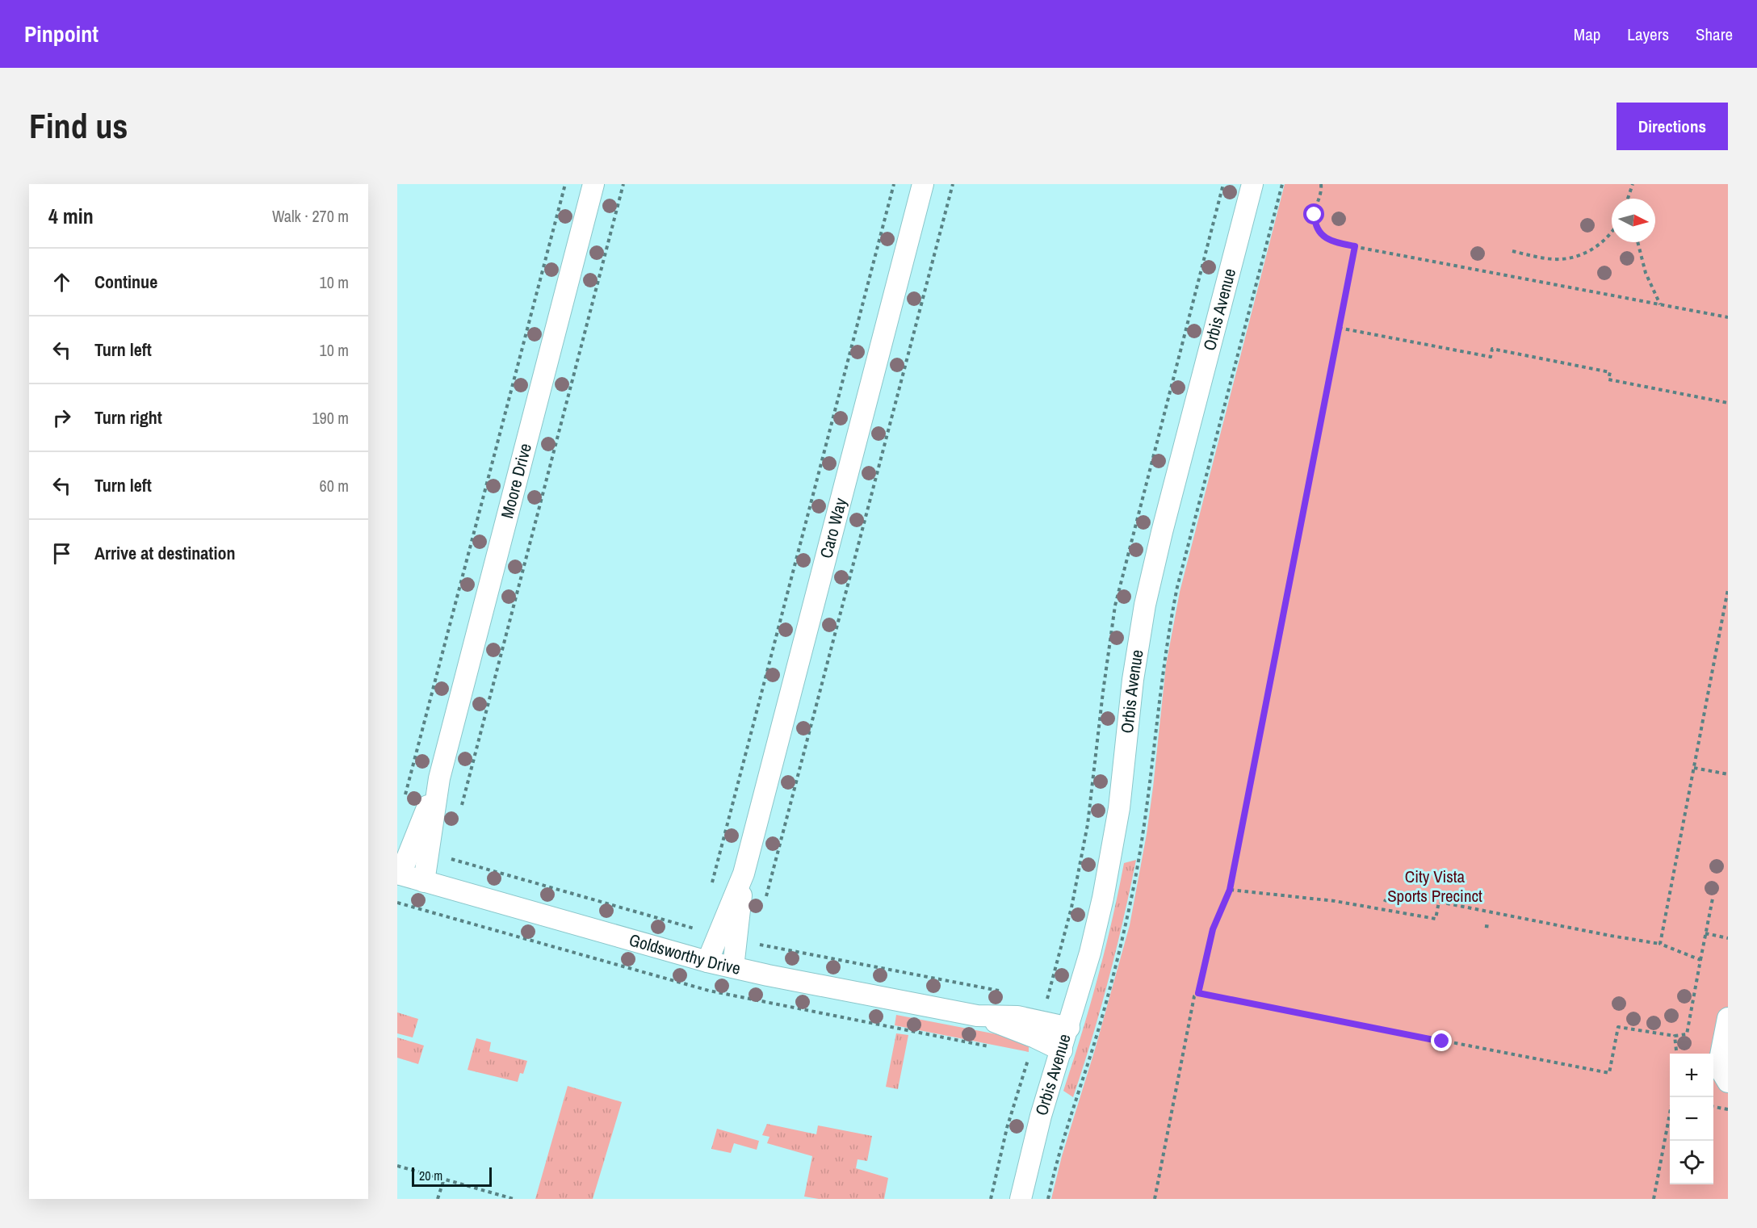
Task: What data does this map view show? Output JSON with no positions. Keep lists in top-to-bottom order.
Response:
{
  "streets": {
    "street": [
      "Orbis Avenue",
      "Moore Drive",
      "Caro Way",
      "Goldsworthy Drive"
    ]
  },
  "crossings": [
    ["Orbis Avenue", "Goldsworthy Drive"],
    ["Moore Drive", "Goldsworthy Drive"],
    ["Caro Way", "Goldsworthy Drive"]
  ],
  "parks": ["City Vista Sports Precinct"],
  "scale_bar": "20 m",
  "north": "right",
  "page": {
    "header": "Pinpoint",
    "nav": ["Map", "Layers", "Share"],
    "buttons": "Directions",
    "title": "Find us",
    "heading": ["4 min", "Walk · 270 m"],
    "list": [
      ["Continue", "10 m"],
      ["Turn left", "10 m"],
      ["Turn right", "190 m"],
      ["Turn left", "60 m"],
      "Arrive at destination"
    ],
    "map_buttons": ["+", "−"],
    "scale": "20 m"
  }
}
